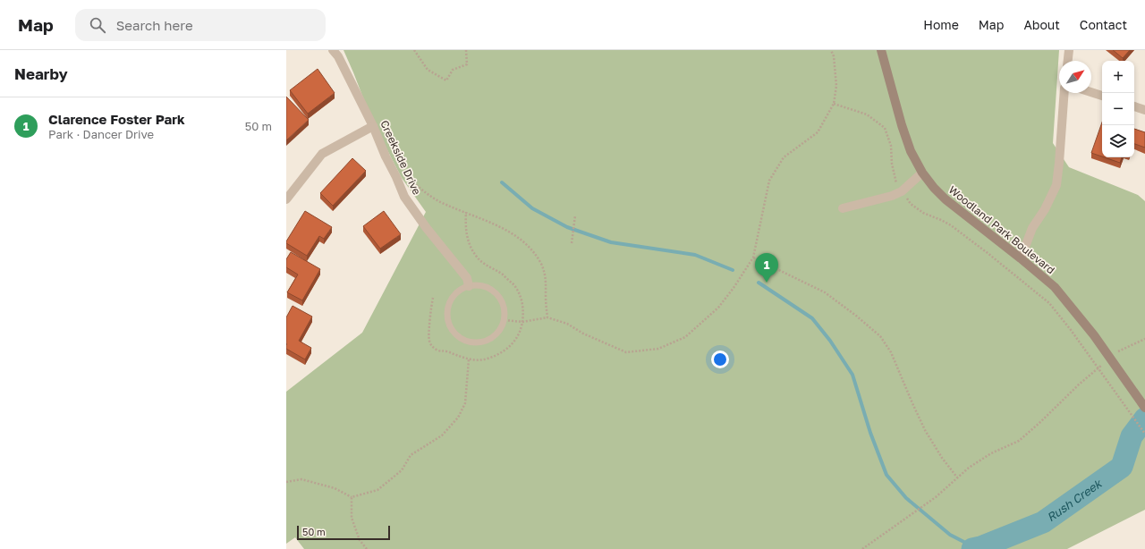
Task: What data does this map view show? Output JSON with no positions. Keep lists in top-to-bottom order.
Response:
{
  "streets": {
    "street": ["Creekside Drive", "Woodland Park Boulevard"]
  },
  "water": ["Rush Creek"],
  "scale_bar": "50 m",
  "north": "top right",
  "page": {
    "header": "Map",
    "search": "Search here",
    "nav": [
      "Home",
      "Map",
      "About",
      "Contact"
    ],
    "heading": "Nearby",
    "map_buttons": ["+", "−"],
    "list": [
      {
        "mark": "1",
        "name": "Clarence Foster Park",
        "note": "Park · Dancer Drive",
        "value": "50 m"
      }
    ],
    "pins": "1",
    "scale": "50 m"
  }
}
